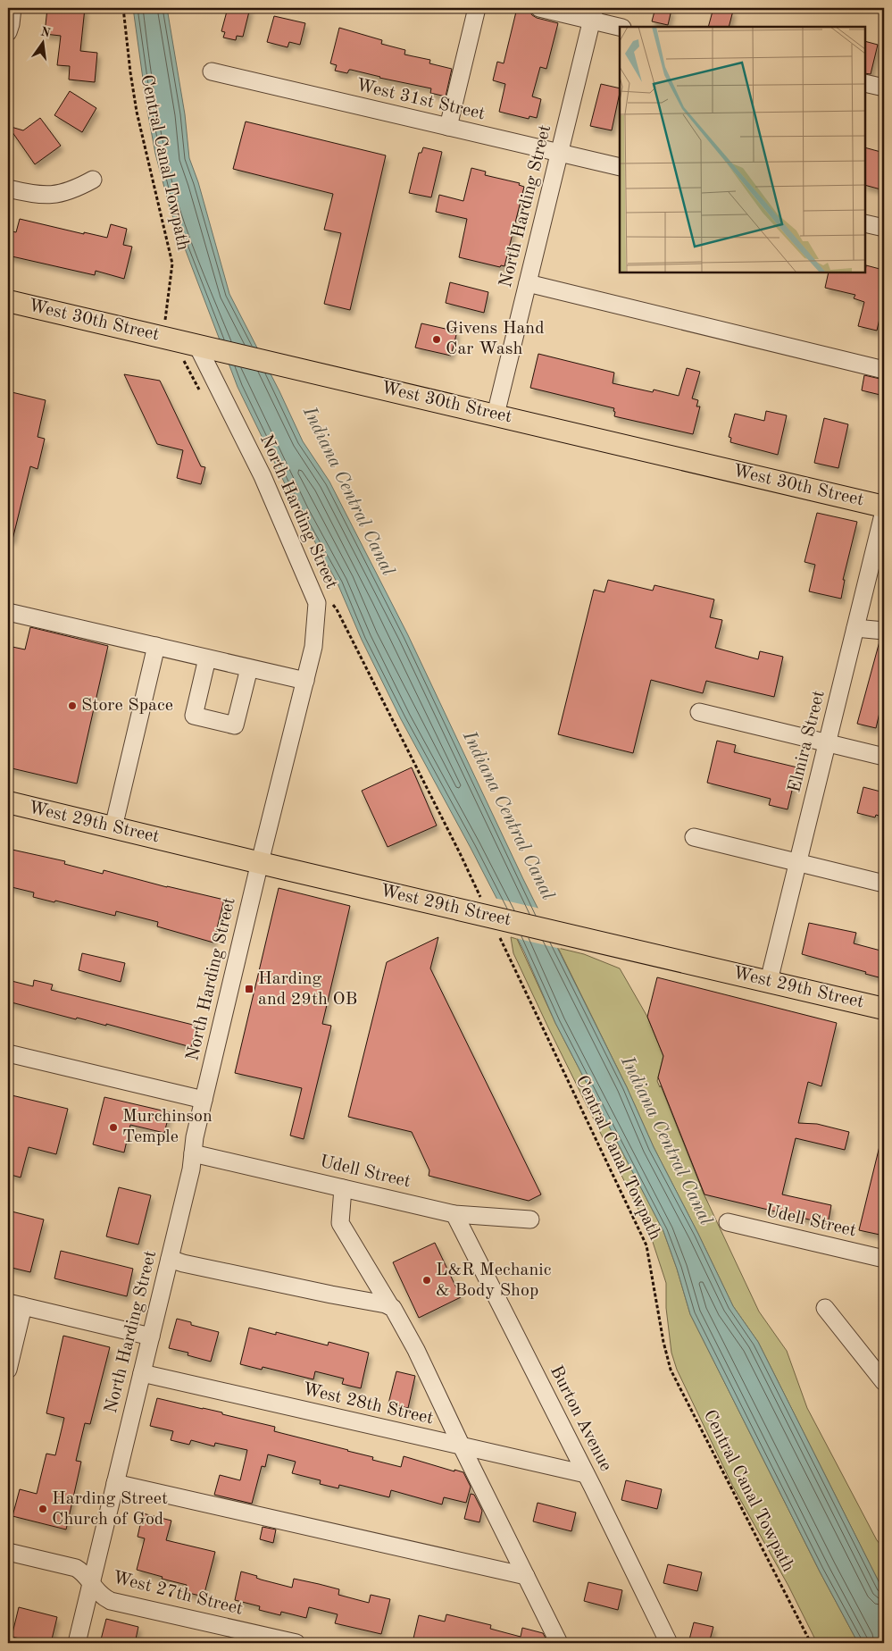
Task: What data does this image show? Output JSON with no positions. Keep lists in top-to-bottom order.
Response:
{
  "streets": {
    "main road": ["West 30th Street", "West 29th Street"],
    "street": [
      "West 31st Street",
      "North Harding Street",
      "Elmira Street",
      "Udell Street",
      "West 28th Street",
      "Burton Avenue",
      "West 27th Street"
    ],
    "path": ["Central Canal Towpath"]
  },
  "crossings": [
    ["West 31st Street", "North Harding Street"],
    ["North Harding Street", "West 30th Street"],
    ["North Harding Street", "West 29th Street"],
    ["North Harding Street", "Udell Street"],
    ["North Harding Street", "West 28th Street"],
    ["North Harding Street", "West 27th Street"],
    ["Elmira Street", "West 29th Street"],
    ["Udell Street", "Burton Avenue"],
    ["West 28th Street", "Burton Avenue"]
  ],
  "water": ["Indiana Central Canal"],
  "places": {
    "other": [
      "Givens Hand Car Wash",
      "Store Space",
      "Murchinson Temple",
      "L&R Mechanic & Body Shop",
      "Harding Street Church of God"
    ],
    "transit": ["Harding and 29th OB"]
  },
  "north": "top"
}
